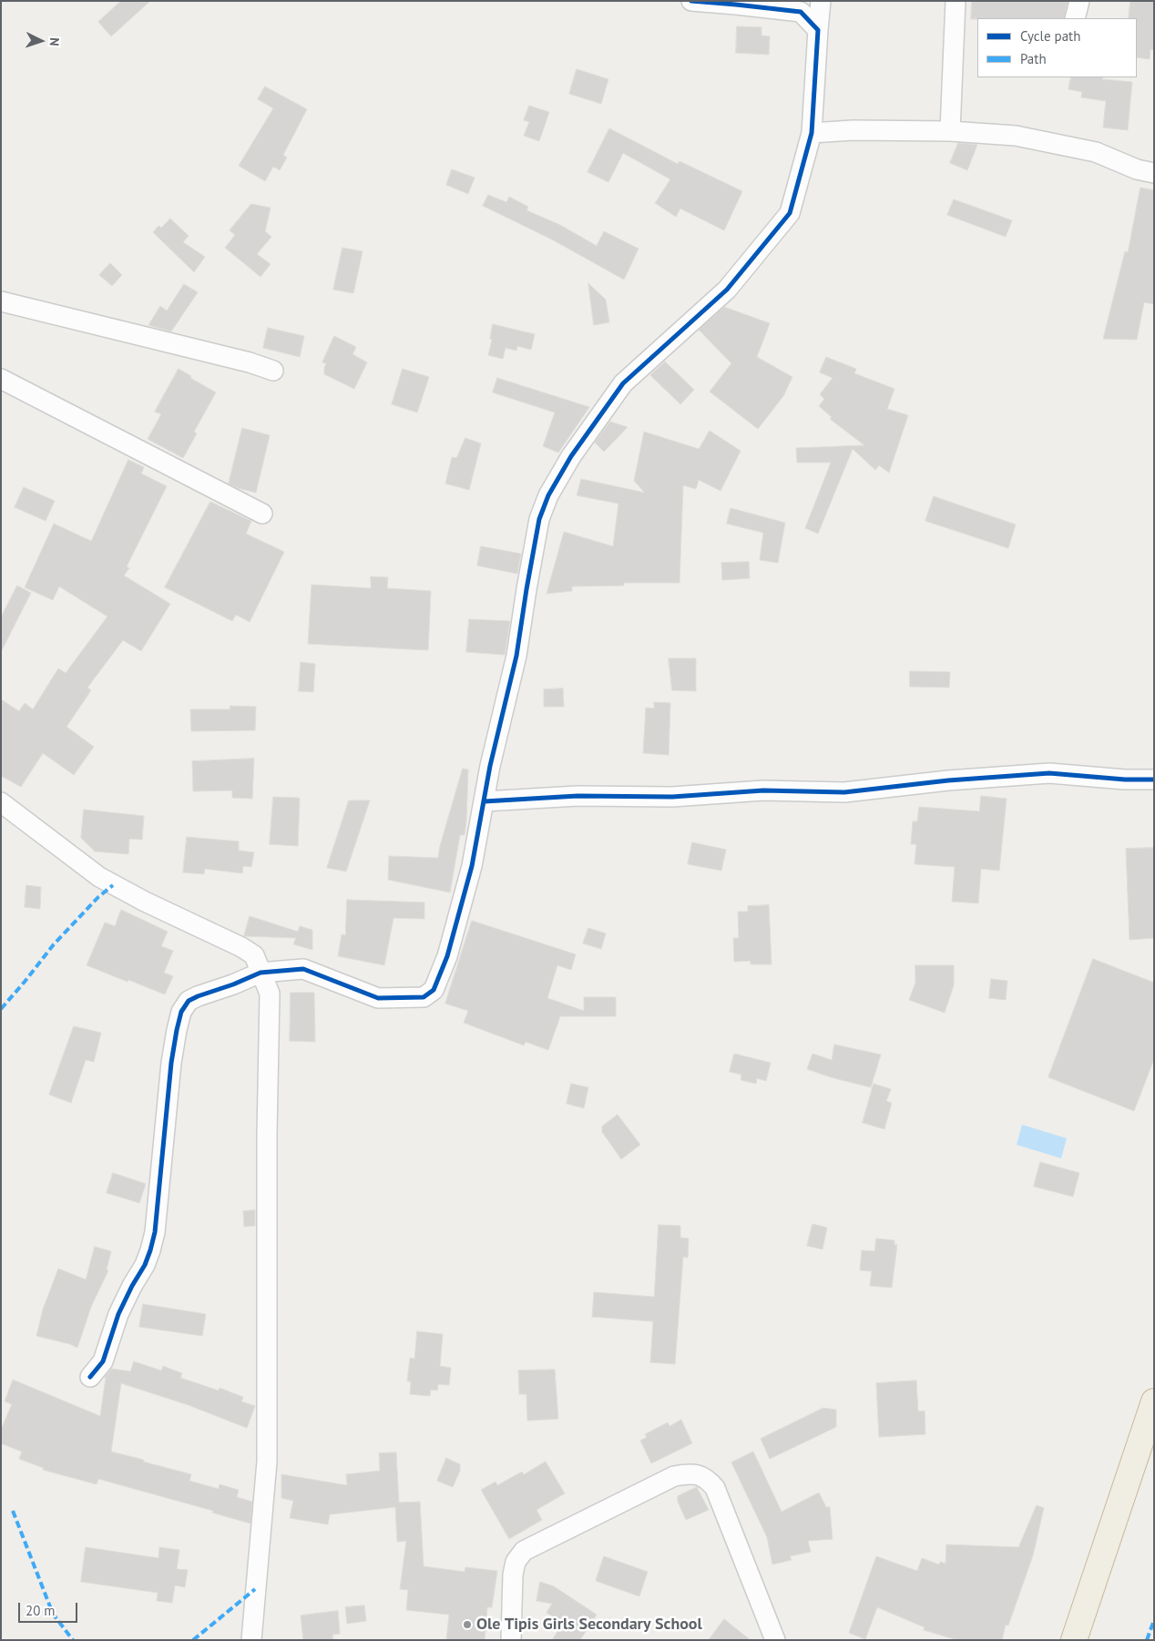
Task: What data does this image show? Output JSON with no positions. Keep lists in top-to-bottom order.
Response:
{
  "places": ["Ole Tipis Girls Secondary School"],
  "legend": ["Cycle path", "Path"],
  "scale_bar": "20 m",
  "north": "right"
}
